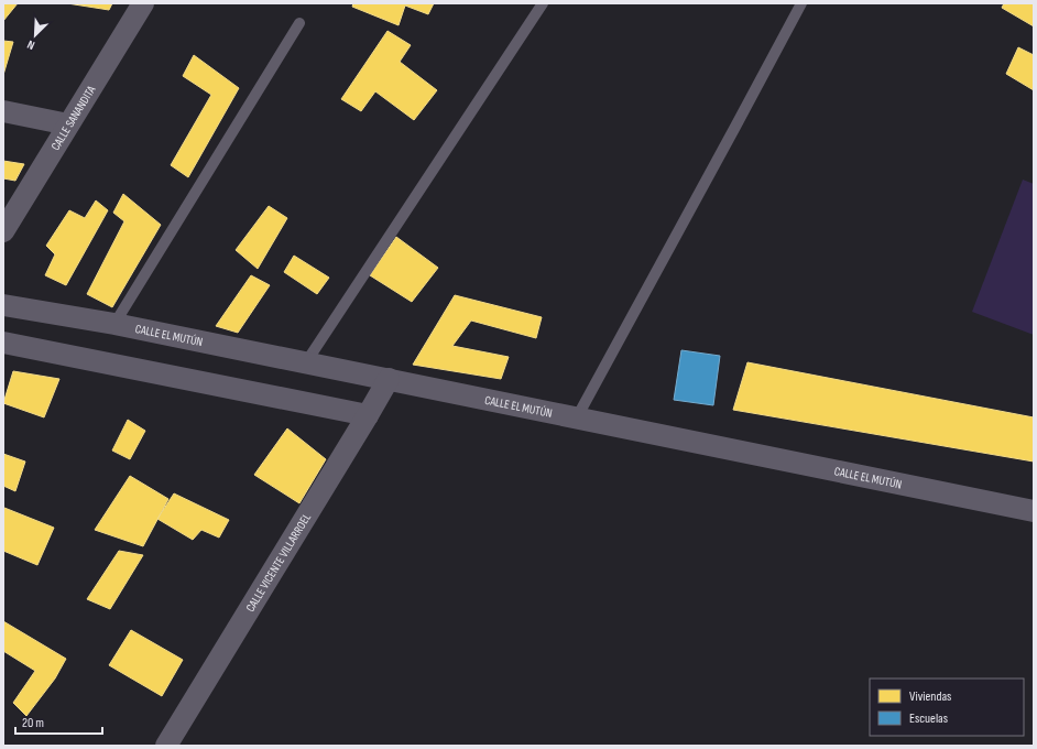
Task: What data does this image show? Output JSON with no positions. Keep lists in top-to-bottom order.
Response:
{
  "streets": {
    "street": ["CALLE SANANDITA", "CALLE EL MUTÚN", "CALLE VICENTE VILLARROEL"]
  },
  "crossings": [
    ["CALLE EL MUTÚN", "CALLE VICENTE VILLARROEL"]
  ],
  "legend": ["Viviendas", "Escuelas"],
  "scale_bar": "20 m",
  "north": "bottom left"
}
